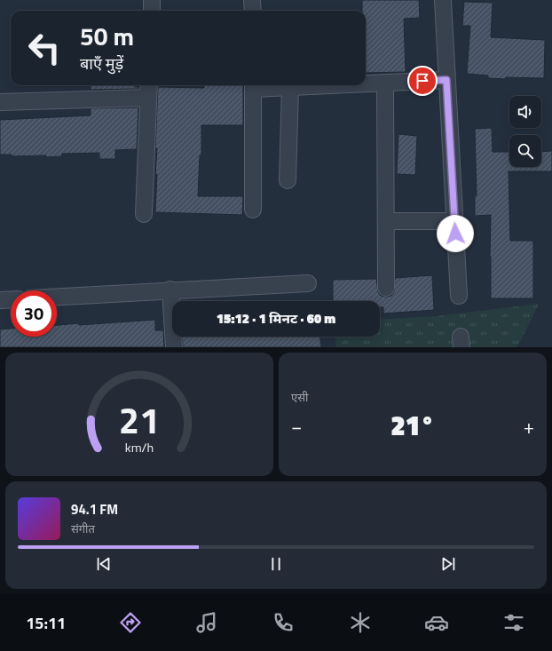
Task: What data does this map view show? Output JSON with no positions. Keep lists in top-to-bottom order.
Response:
{
  "page": {
    "turn": ["50 m", "बाएँ मुड़ें"],
    "limit": "30",
    "trip": "15:12 · 1 मिनट · 60 m",
    "tile": "एसी",
    "heat": ["−", "21°", "+"],
    "song": ["94.1 FM", "संगीत"],
    "tabs": "15:11",
    "gauge": ["21", "km/h"]
  }
}
